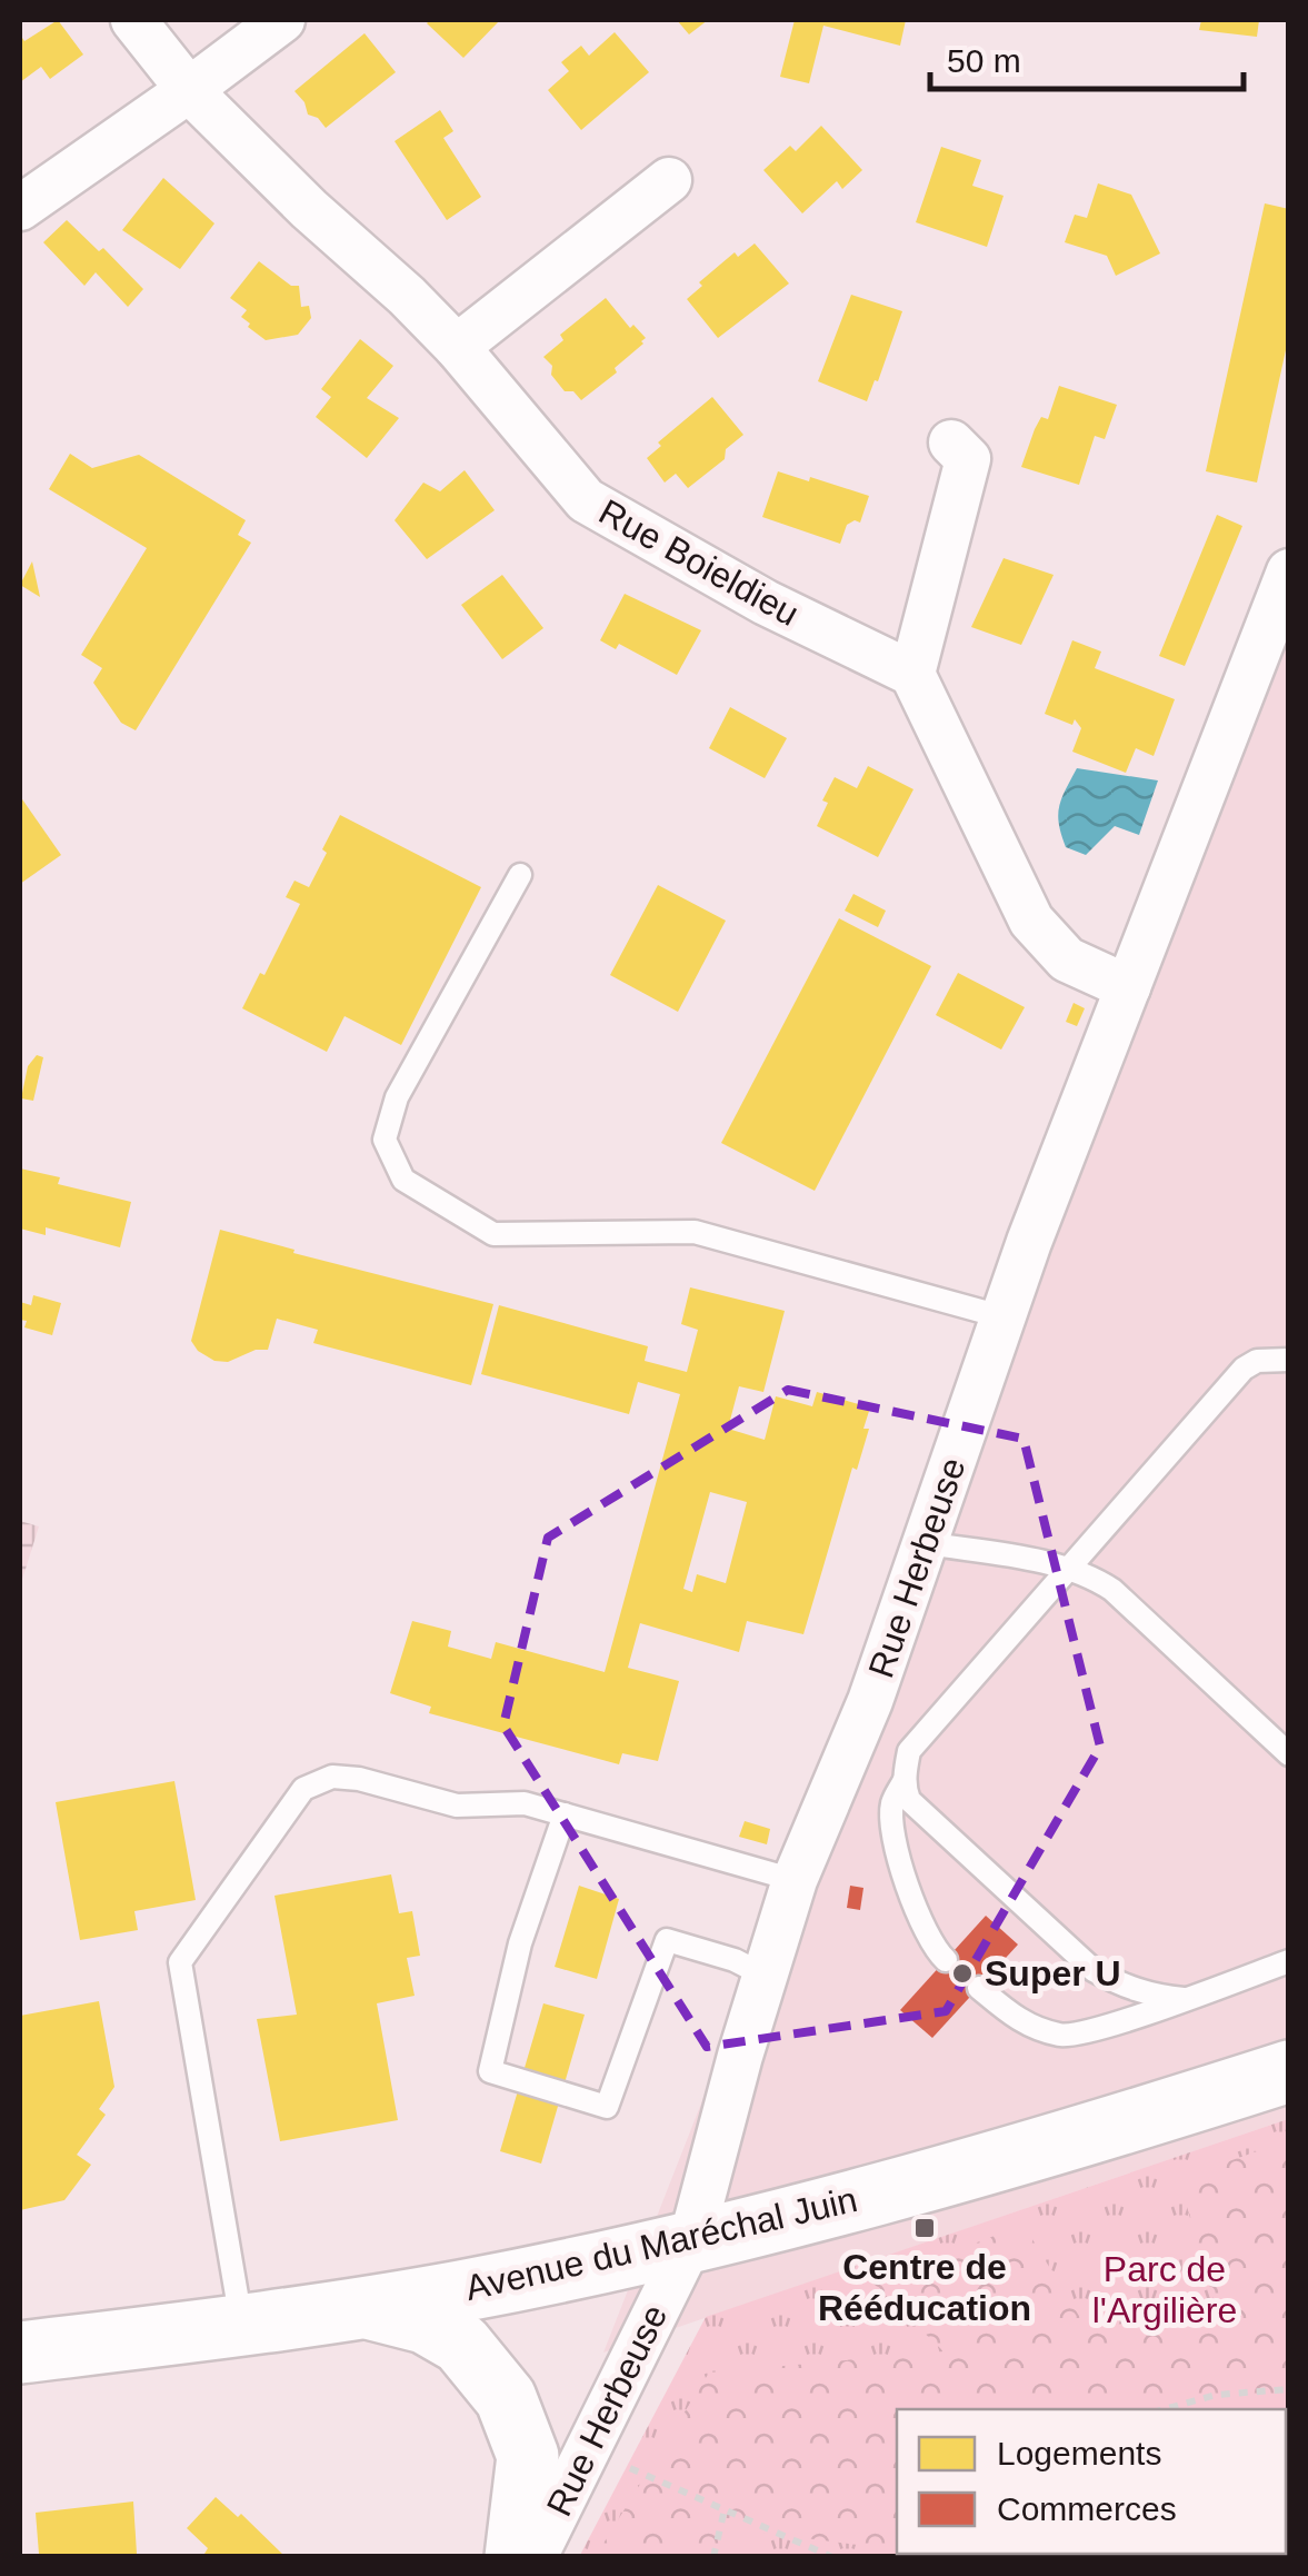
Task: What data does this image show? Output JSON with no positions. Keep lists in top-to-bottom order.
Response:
{
  "streets": {
    "street": ["Rue Boieldieu", "Rue Herbeuse", "Avenue du Maréchal Juin"]
  },
  "crossings": [
    ["Rue Herbeuse", "Avenue du Maréchal Juin"]
  ],
  "parks": ["Parc de l'Argilière"],
  "places": {
    "other": ["Super U"],
    "transit": ["Centre de Rééducation"]
  },
  "legend": ["Logements", "Commerces"],
  "scale_bar": "50 m"
}
